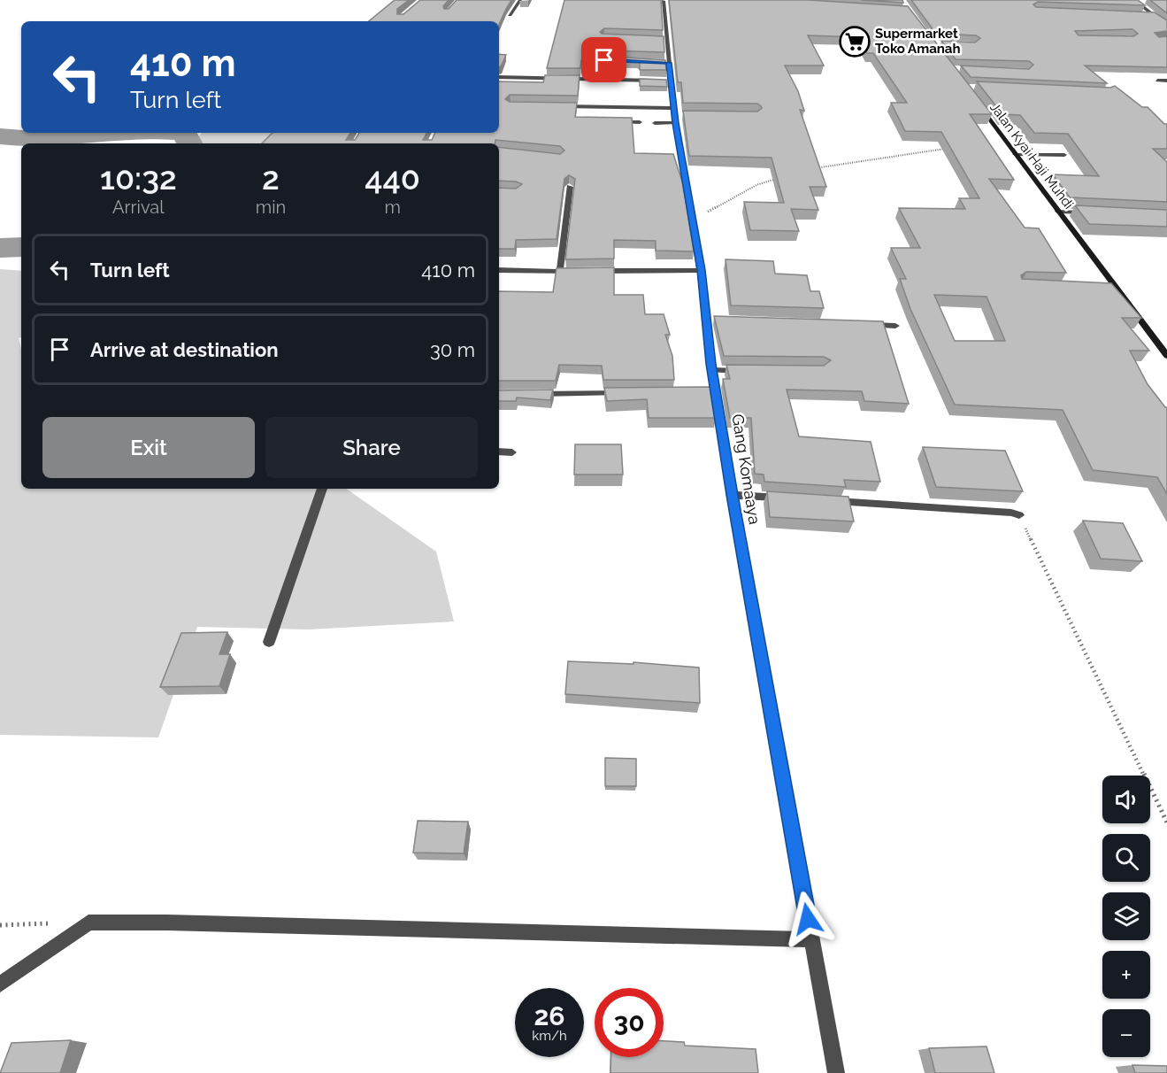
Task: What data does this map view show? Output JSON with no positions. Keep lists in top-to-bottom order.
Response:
{
  "streets": {
    "street": ["Jalan Kyai Haji Muhdi", "Gang Komaaya"]
  },
  "places": {
    "supermarket": ["Supermarket Toko Amanah"]
  },
  "page": {
    "turn": ["410 m", "Turn left"],
    "eta": [
      "10:32",
      "Arrival",
      "2",
      "min",
      "440",
      "m"
    ],
    "list": [
      {
        "name": "Turn left",
        "value": "410 m"
      },
      {
        "name": "Arrive at destination",
        "value": "30 m"
      }
    ],
    "buttons": ["Exit", "Share"],
    "map_buttons": ["+", "−"],
    "speed": "26 km/h",
    "limit": "30"
  }
}
